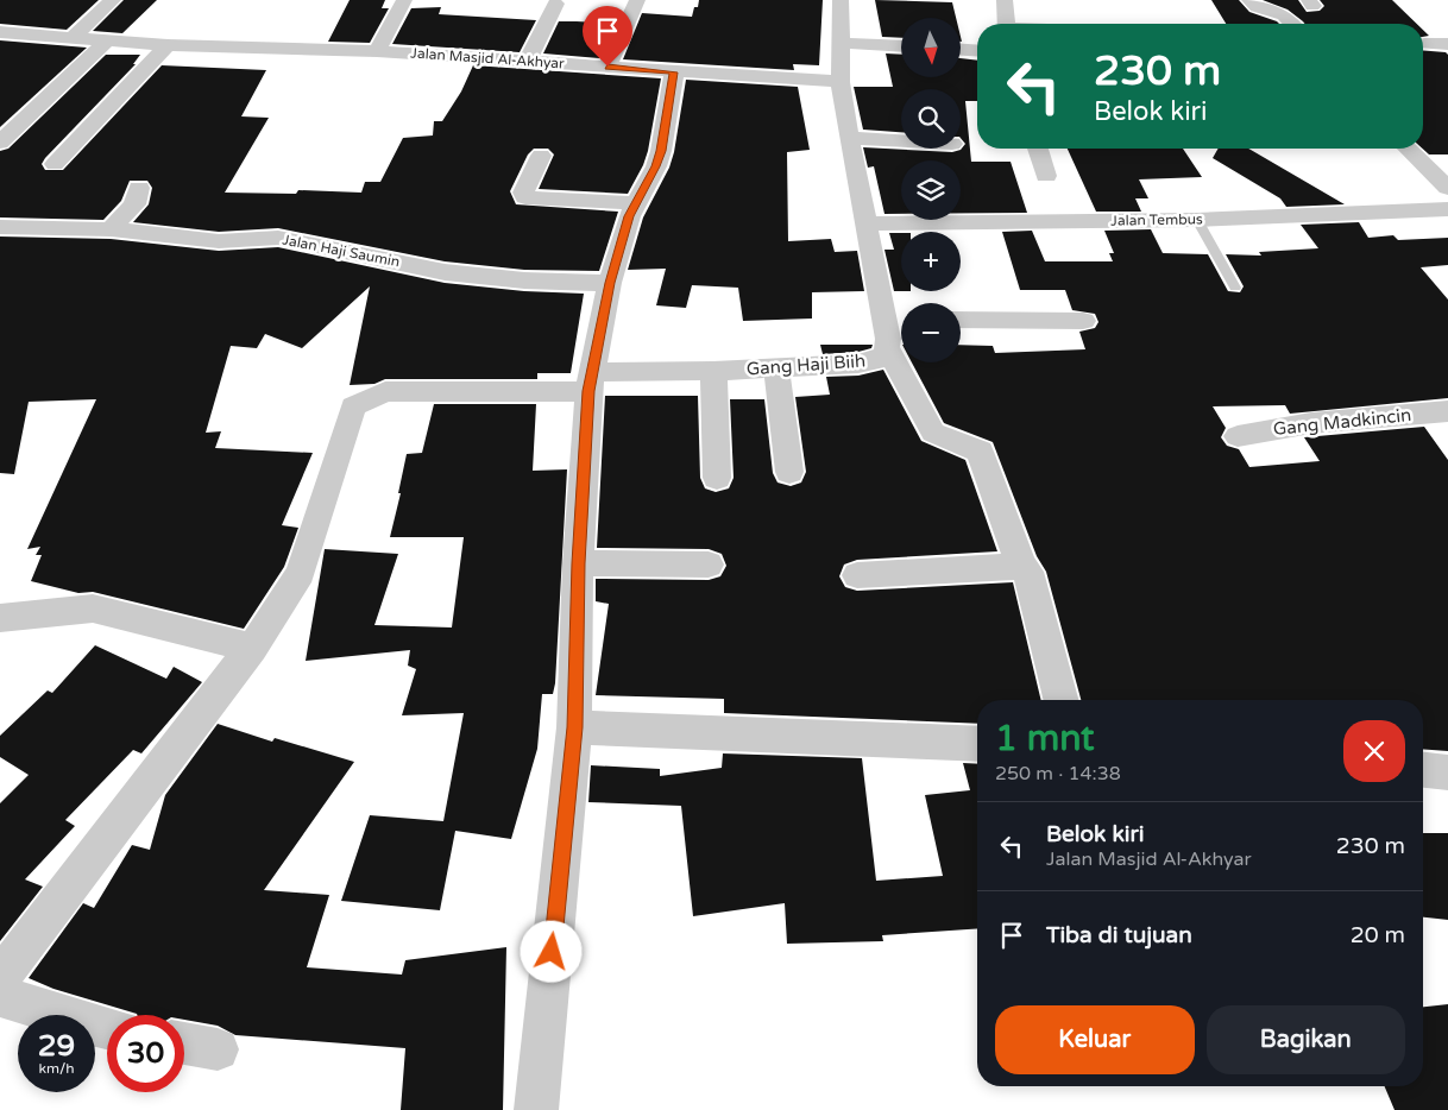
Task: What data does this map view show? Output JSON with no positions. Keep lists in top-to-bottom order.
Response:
{
  "streets": {
    "street": [
      "Jalan Masjid Al-Akhyar",
      "Jalan Tembus",
      "Jalan Haji Saumin",
      "Gang Haji Biih",
      "Gang Madkincin"
    ]
  },
  "north": "bottom",
  "page": {
    "map_buttons": ["+", "−"],
    "turn": ["230 m", "Belok kiri"],
    "heading": ["1 mnt", "250 m · 14:38"],
    "list": [
      {
        "name": "Belok kiri",
        "note": "Jalan Masjid Al-Akhyar",
        "value": "230 m"
      },
      {
        "name": "Tiba di tujuan",
        "value": "20 m"
      }
    ],
    "buttons": ["Keluar", "Bagikan"],
    "speed": "29 km/h",
    "limit": "30"
  }
}
